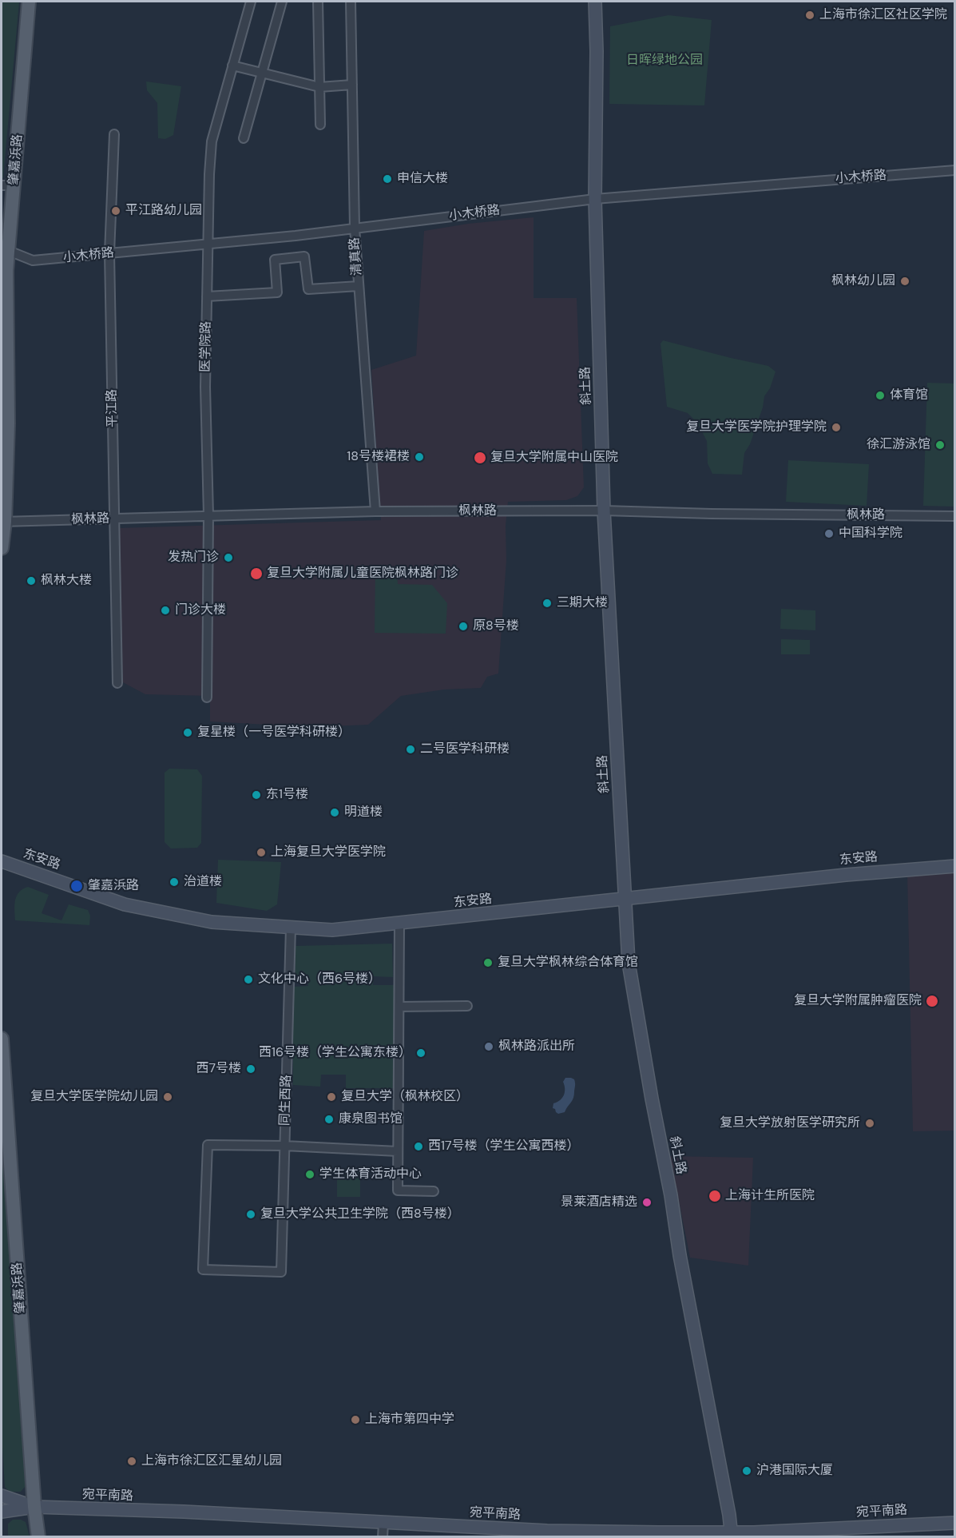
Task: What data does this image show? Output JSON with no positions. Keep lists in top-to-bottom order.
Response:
{
  "streets": {
    "main road": [
      "肇嘉浜路",
      "斜土路",
      "东安路",
      "宛平南路"
    ],
    "street": [
      "小木桥路",
      "清真路",
      "医学院路",
      "平江路",
      "枫林路",
      "同生西路"
    ]
  },
  "crossings": [
    ["肇嘉浜路", "小木桥路"],
    ["肇嘉浜路", "枫林路"],
    ["肇嘉浜路", "宛平南路"],
    ["小木桥路", "清真路"],
    ["小木桥路", "医学院路"],
    ["小木桥路", "斜土路"],
    ["小木桥路", "平江路"],
    ["清真路", "枫林路"],
    ["医学院路", "枫林路"],
    ["斜土路", "枫林路"],
    ["斜土路", "东安路"],
    ["斜土路", "宛平南路"],
    ["平江路", "枫林路"],
    ["东安路", "同生西路"]
  ],
  "parks": ["日晖绿地公园"],
  "places": [
    "上海市徐汇区社区学院",
    "申信大楼",
    "平江路幼儿园",
    "枫林幼儿园",
    "体育馆",
    "复旦大学医学院护理学院",
    "徐汇游泳馆",
    "18号楼裙楼",
    "复旦大学附属中山医院",
    "中国科学院",
    "发热门诊",
    "复旦大学附属儿童医院枫林路门诊",
    "枫林大楼",
    "三期大楼",
    "门诊大楼",
    "原8号楼",
    "复星楼（一号医学科研楼）",
    "二号医学科研楼",
    "东1号楼",
    "明道楼",
    "上海复旦大学医学院",
    "治道楼",
    "肇嘉浜路",
    "复旦大学枫林综合体育馆",
    "文化中心（西6号楼）",
    "复旦大学附属肿瘤医院",
    "枫林路派出所",
    "西16号楼（学生公寓东楼）",
    "西7号楼",
    "复旦大学医学院幼儿园",
    "复旦大学（枫林校区）",
    "康泉图书馆",
    "复旦大学放射医学研究所",
    "西17号楼（学生公寓西楼）",
    "学生体育活动中心",
    "上海计生所医院",
    "景莱酒店精选",
    "复旦大学公共卫生学院（西8号楼）",
    "上海市第四中学",
    "上海市徐汇区汇星幼儿园",
    "沪港国际大厦"
  ]
}
